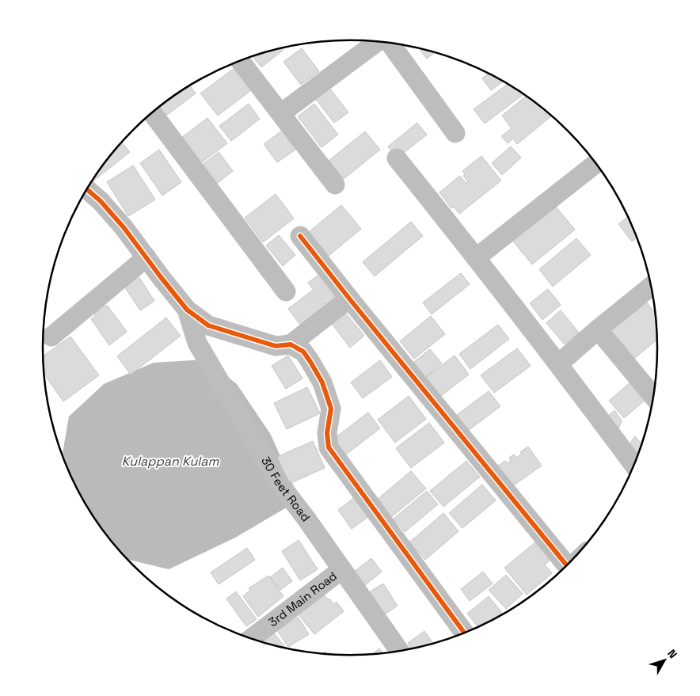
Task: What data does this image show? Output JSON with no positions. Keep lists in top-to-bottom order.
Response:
{
  "streets": {
    "street": ["30 Feet Road", "3rd Main Road"]
  },
  "crossings": [
    ["30 Feet Road", "3rd Main Road"]
  ],
  "water": ["Kulappan Kulam"],
  "north": "top right"
}
